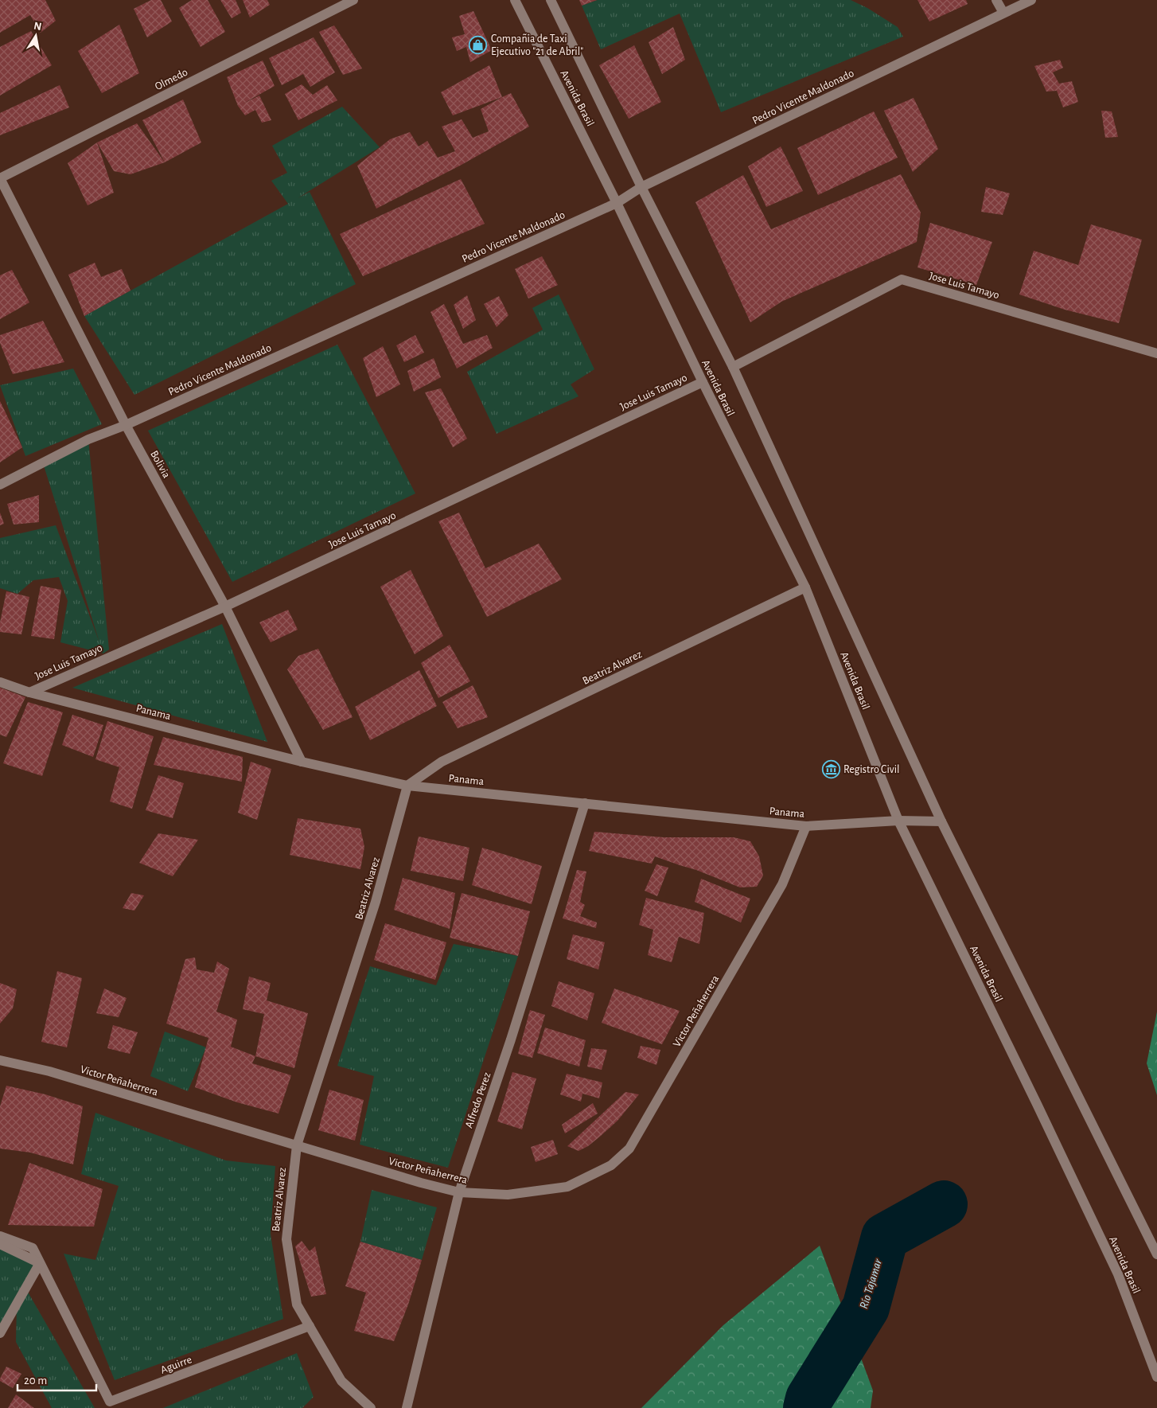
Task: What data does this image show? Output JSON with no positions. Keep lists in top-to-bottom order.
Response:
{
  "streets": {
    "street": [
      "Olmedo",
      "Pedro Vicente Maldonado",
      "Avenida Brasil",
      "Jose Luis Tamayo",
      "Bolivia",
      "Beatriz Alvarez",
      "Panama",
      "Victor Peñaherrera",
      "Alfredo Perez",
      "Aguirre"
    ]
  },
  "crossings": [
    ["Olmedo", "Bolivia"],
    ["Pedro Vicente Maldonado", "Avenida Brasil"],
    ["Pedro Vicente Maldonado", "Bolivia"],
    ["Avenida Brasil", "Jose Luis Tamayo"],
    ["Avenida Brasil", "Beatriz Alvarez"],
    ["Avenida Brasil", "Panama"],
    ["Jose Luis Tamayo", "Bolivia"],
    ["Jose Luis Tamayo", "Panama"],
    ["Bolivia", "Panama"],
    ["Beatriz Alvarez", "Panama"],
    ["Beatriz Alvarez", "Victor Peñaherrera"],
    ["Beatriz Alvarez", "Aguirre"],
    ["Panama", "Victor Peñaherrera"],
    ["Panama", "Alfredo Perez"],
    ["Victor Peñaherrera", "Alfredo Perez"]
  ],
  "water": ["Río Tajamar"],
  "places": {
    "shop": ["Compañia de Taxi Ejecutivo \"21 de Abril\""],
    "museum": ["Registro Civil"]
  },
  "scale_bar": "20 m",
  "north": "top"
}
